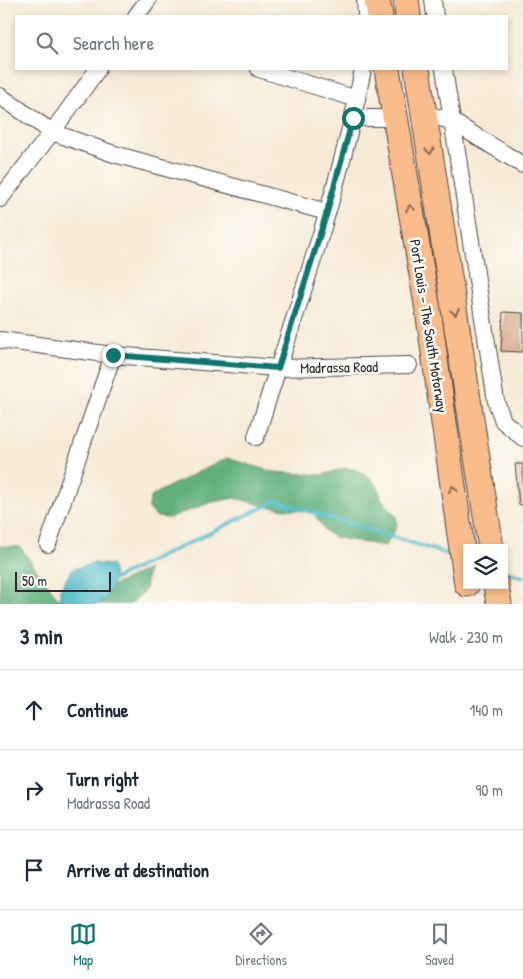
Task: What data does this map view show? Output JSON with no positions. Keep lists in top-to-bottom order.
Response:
{
  "streets": {
    "highway": ["Port Louis – The South Motorway"],
    "street": ["Madrassa Road"]
  },
  "scale_bar": "50 m",
  "page": {
    "search": "Search here",
    "scale": "50 m",
    "heading": ["3 min", "Walk · 230 m"],
    "list": [
      ["Continue", "140 m"],
      ["Turn right", "Madrassa Road", "90 m"],
      "Arrive at destination"
    ],
    "nav": ["Map", "Directions", "Saved"]
  }
}
